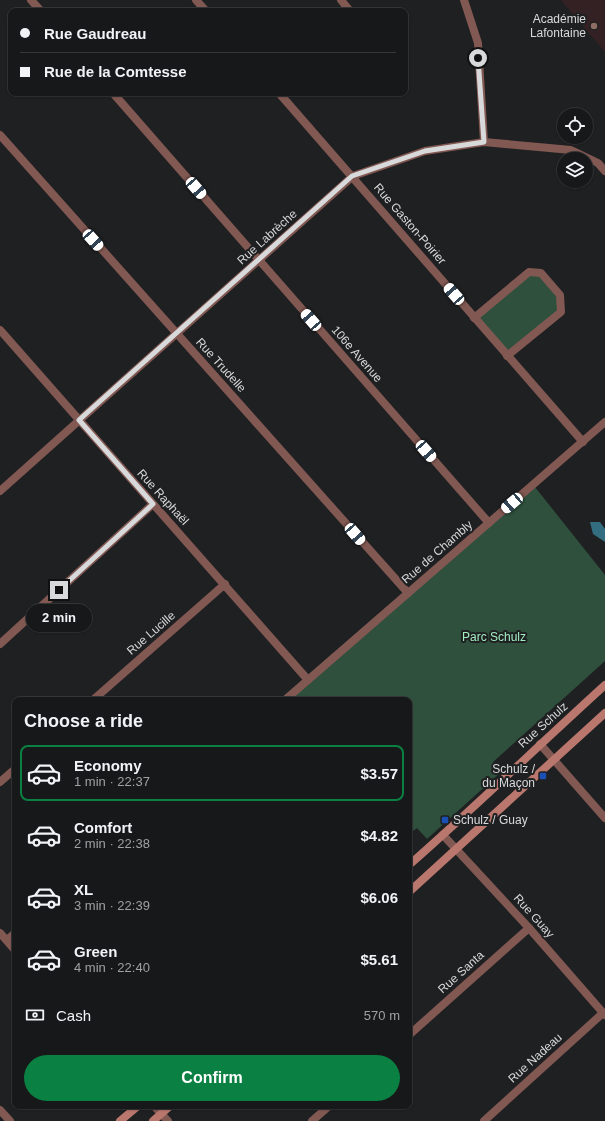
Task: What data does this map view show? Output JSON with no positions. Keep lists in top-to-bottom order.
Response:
{
  "streets": {
    "street": [
      "Rue Gaston-Poirier",
      "Rue Labrèche",
      "106e Avenue",
      "Rue Trudelle",
      "Rue Raphaël",
      "Rue de Chambly",
      "Rue Lucille",
      "Rue Schulz",
      "Rue Guay",
      "Rue Santa",
      "Rue Nadeau"
    ]
  },
  "crossings": [
    ["Rue Gaston-Poirier", "Rue Labrèche"],
    ["Rue Gaston-Poirier", "Rue de Chambly"],
    ["Rue Labrèche", "106e Avenue"],
    ["Rue Labrèche", "Rue Trudelle"],
    ["Rue Labrèche", "Rue Raphaël"],
    ["106e Avenue", "Rue de Chambly"],
    ["Rue Trudelle", "Rue de Chambly"],
    ["Rue Raphaël", "Rue de Chambly"],
    ["Rue Raphaël", "Rue Lucille"],
    ["Rue Schulz", "Rue Guay"],
    ["Rue Guay", "Rue Santa"],
    ["Rue Guay", "Rue Nadeau"]
  ],
  "parks": ["Parc Schulz"],
  "places": {
    "other": ["Académie Lafontaine"],
    "transit": ["Schulz / du Maçon", "Schulz / Guay"]
  },
  "page": {
    "banner": ["Rue Gaudreau", "Rue de la Comtesse"],
    "bubble": "2 min",
    "heading": "Choose a ride",
    "list": [
      {
        "name": "Economy",
        "note": "1 min · 22:37",
        "value": "$3.57"
      },
      {
        "name": "Comfort",
        "note": "2 min · 22:38",
        "value": "$4.82"
      },
      {
        "name": "XL",
        "note": "3 min · 22:39",
        "value": "$6.06"
      },
      {
        "name": "Green",
        "note": "4 min · 22:40",
        "value": "$5.61"
      }
    ],
    "pay": ["Cash", "570 m"],
    "buttons": "Confirm"
  }
}
